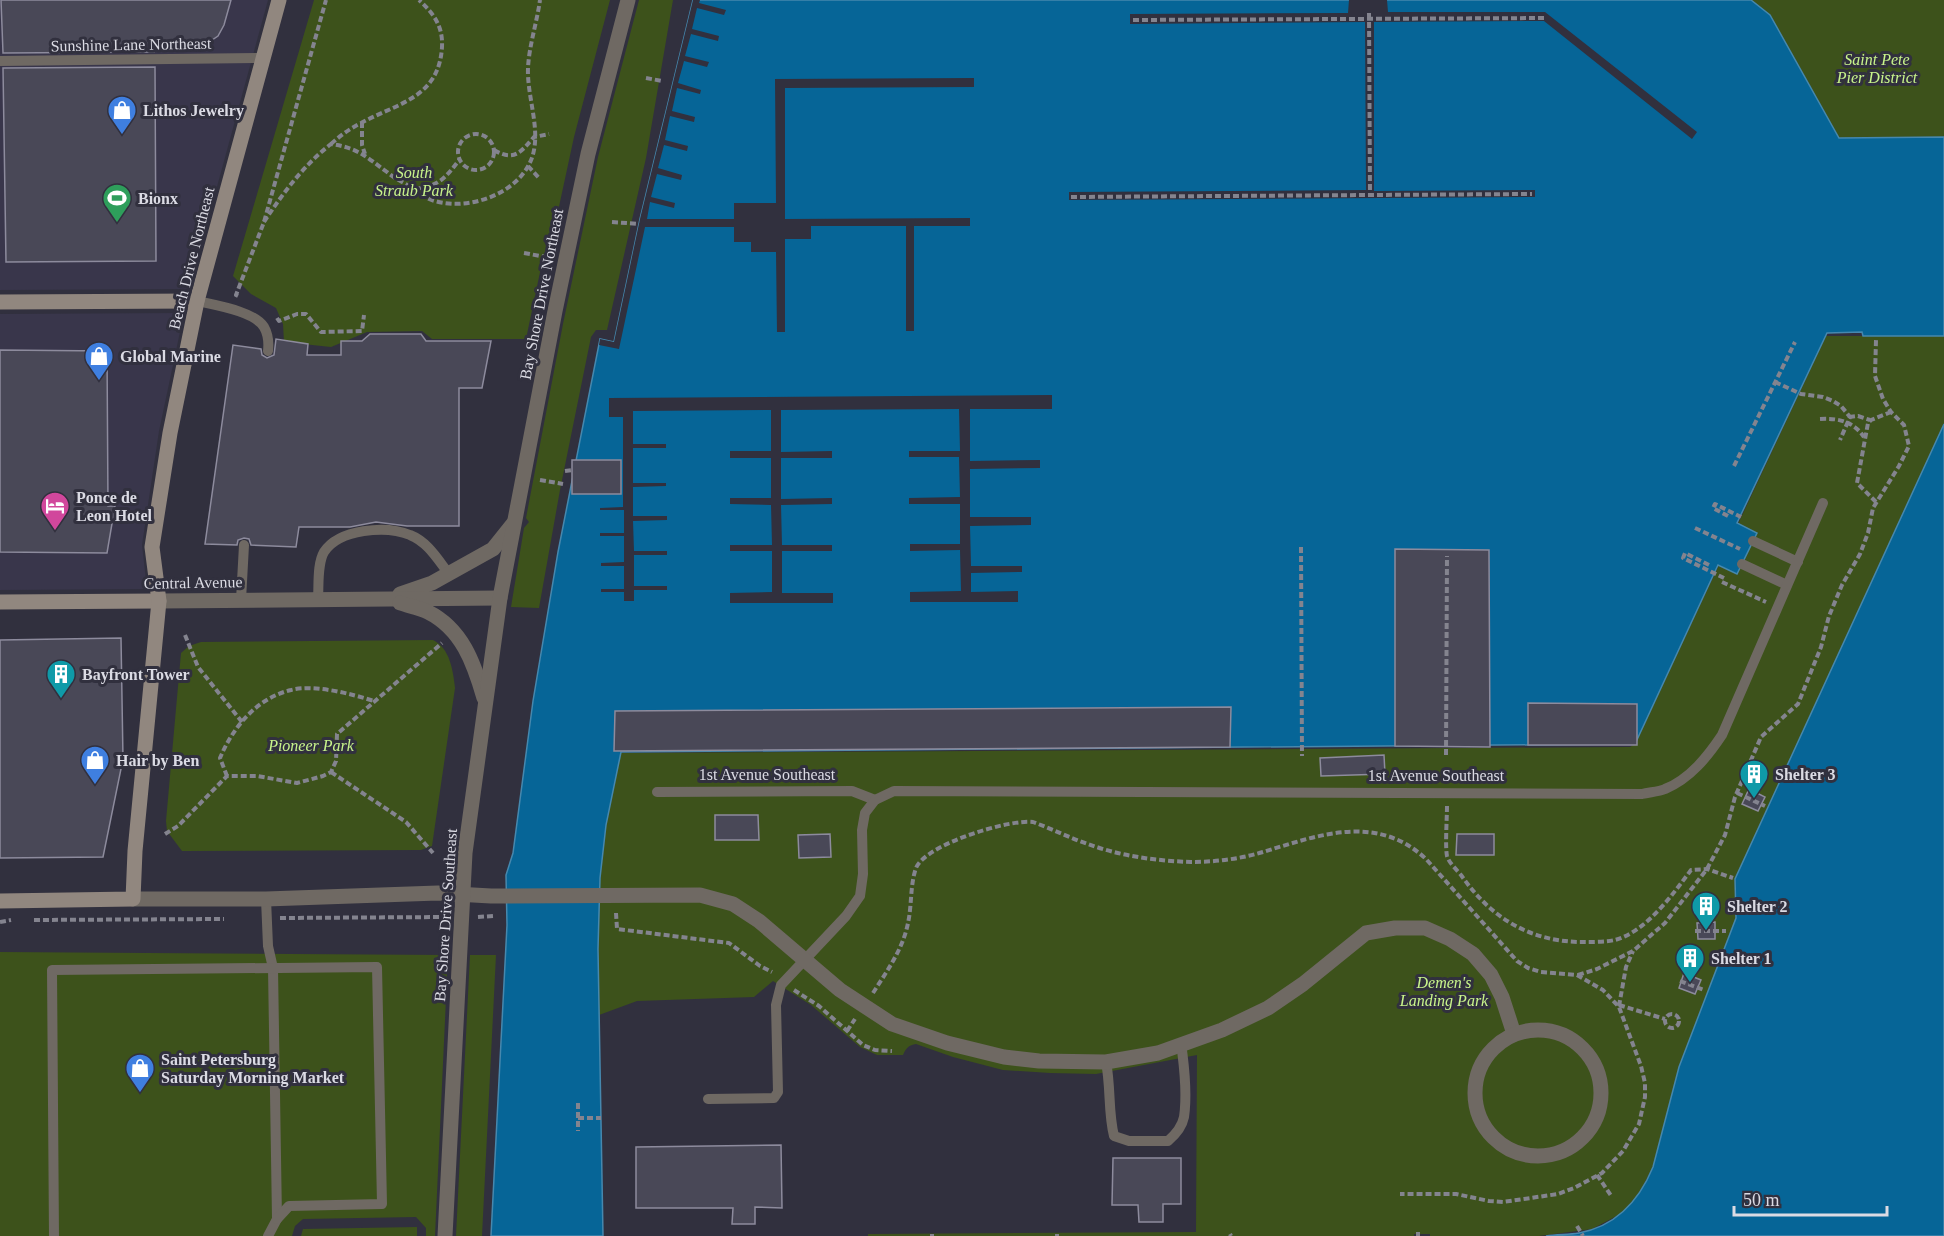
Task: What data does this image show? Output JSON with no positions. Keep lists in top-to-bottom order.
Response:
{
  "streets": {
    "street": [
      "Beach Drive Northeast",
      "Bay Shore Drive Northeast",
      "Central Avenue",
      "Bay Shore Drive Southeast"
    ],
    "lane": ["Sunshine Lane Northeast", "1st Avenue Southeast"]
  },
  "crossings": [
    ["Sunshine Lane Northeast", "Beach Drive Northeast"],
    ["Beach Drive Northeast", "Central Avenue"],
    ["Bay Shore Drive Northeast", "Central Avenue"],
    ["Bay Shore Drive Northeast", "Bay Shore Drive Southeast"],
    ["Central Avenue", "Bay Shore Drive Southeast"]
  ],
  "parks": [
    "Saint Pete Pier District",
    "South Straub Park",
    "Pioneer Park",
    "Demen's Landing Park"
  ],
  "places": {
    "shop": [
      "Lithos Jewelry",
      "Global Marine",
      "Hair by Ben",
      "Saint Petersburg Saturday Morning Market"
    ],
    "sports": ["Bionx"],
    "hotel": ["Ponce de Leon Hotel"],
    "building": [
      "Bayfront Tower",
      "Shelter 3",
      "Shelter 2",
      "Shelter 1"
    ]
  },
  "scale_bar": "50 m"
}
